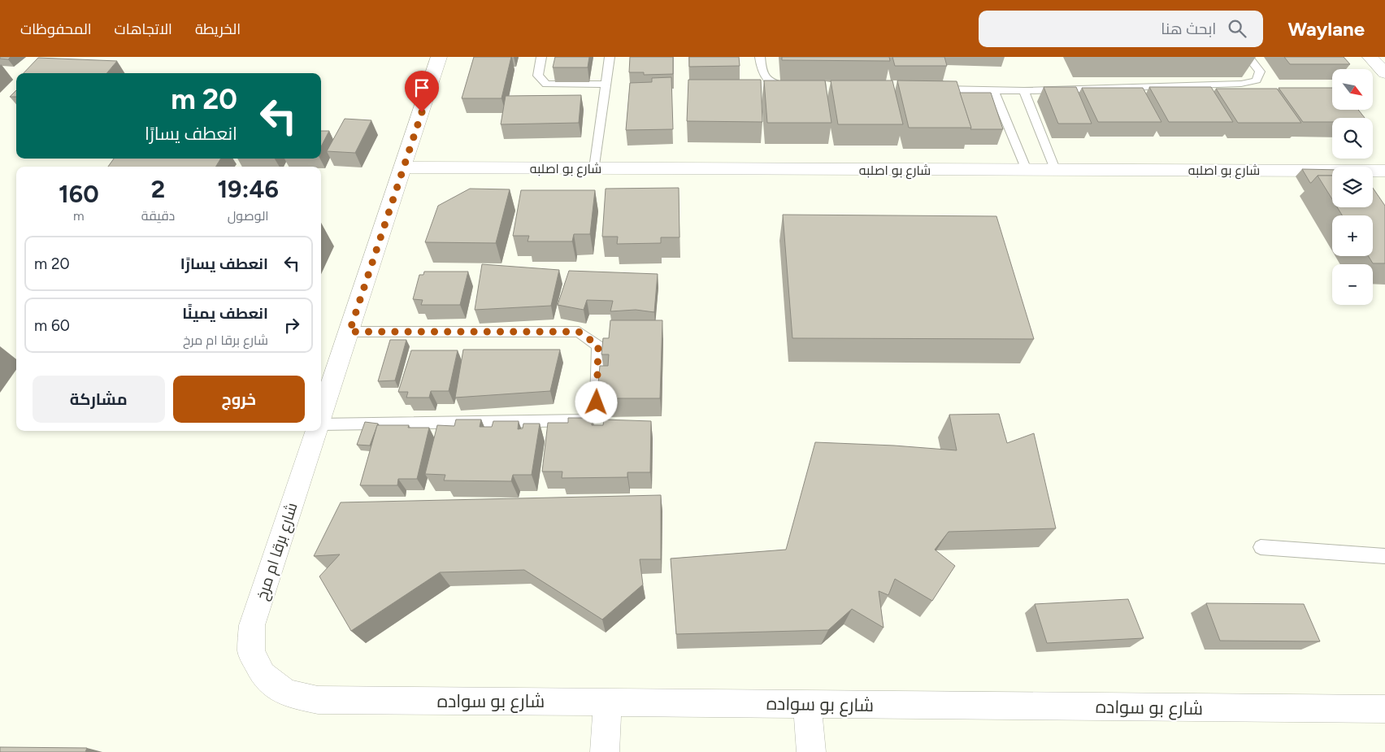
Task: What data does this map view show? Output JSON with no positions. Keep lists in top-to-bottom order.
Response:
{
  "streets": {
    "street": ["شارع بو اصلبه", "شارع برقا ام مرخ", "شارع بو سواده"]
  },
  "crossings": [
    ["شارع بو اصلبه", "شارع برقا ام مرخ"],
    ["شارع برقا ام مرخ", "شارع بو سواده"]
  ],
  "north": "bottom right",
  "page": {
    "header": "Waylane",
    "search": "ابحث هنا",
    "nav": ["الخريطة", "الاتجاهات", "المحفوظات"],
    "map_buttons": ["+", "−"],
    "turn": ["20 m", "انعطف يسارًا"],
    "eta": [
      "19:46",
      "الوصول",
      "2",
      "دقيقة",
      "160",
      "m"
    ],
    "list": [
      {
        "name": "انعطف يسارًا",
        "value": "20 m"
      },
      {
        "name": "انعطف يمينًا",
        "note": "شارع برقا ام مرخ",
        "value": "60 m"
      }
    ],
    "buttons": ["خروج", "مشاركة"]
  }
}
